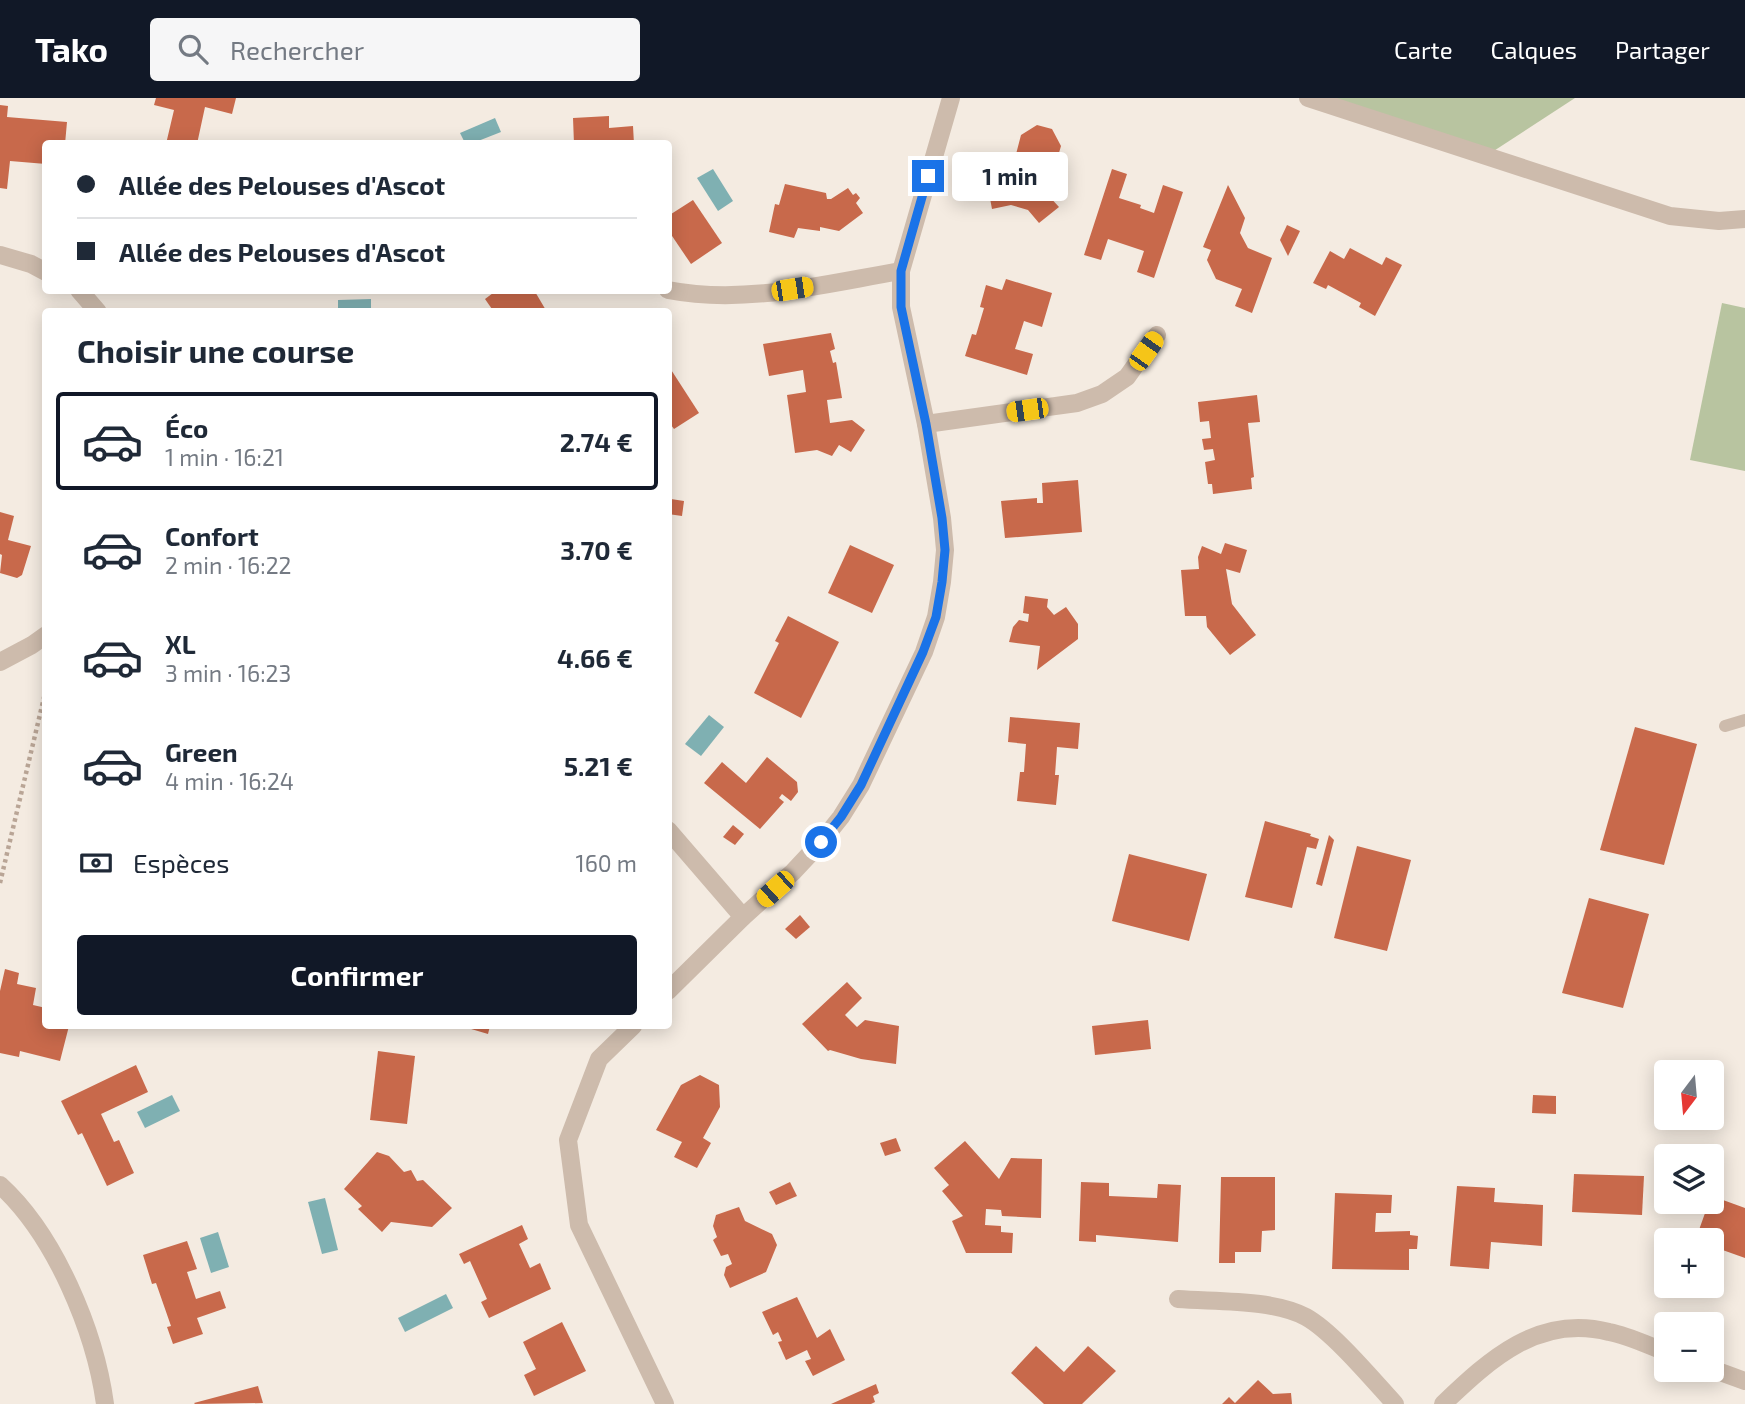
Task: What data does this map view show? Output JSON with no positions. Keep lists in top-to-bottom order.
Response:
{
  "north": "bottom",
  "page": {
    "header": "Tako",
    "search": "Rechercher",
    "nav": ["Carte", "Calques", "Partager"],
    "banner": ["Allée des Pelouses d'Ascot", "Allée des Pelouses d'Ascot"],
    "bubble": "1 min",
    "heading": "Choisir une course",
    "list": [
      {
        "name": "Éco",
        "note": "1 min · 16:21",
        "value": "2.74 €"
      },
      {
        "name": "Confort",
        "note": "2 min · 16:22",
        "value": "3.70 €"
      },
      {
        "name": "XL",
        "note": "3 min · 16:23",
        "value": "4.66 €"
      },
      {
        "name": "Green",
        "note": "4 min · 16:24",
        "value": "5.21 €"
      }
    ],
    "pay": ["Espèces", "160 m"],
    "buttons": "Confirmer",
    "map_buttons": ["+", "−"]
  }
}
